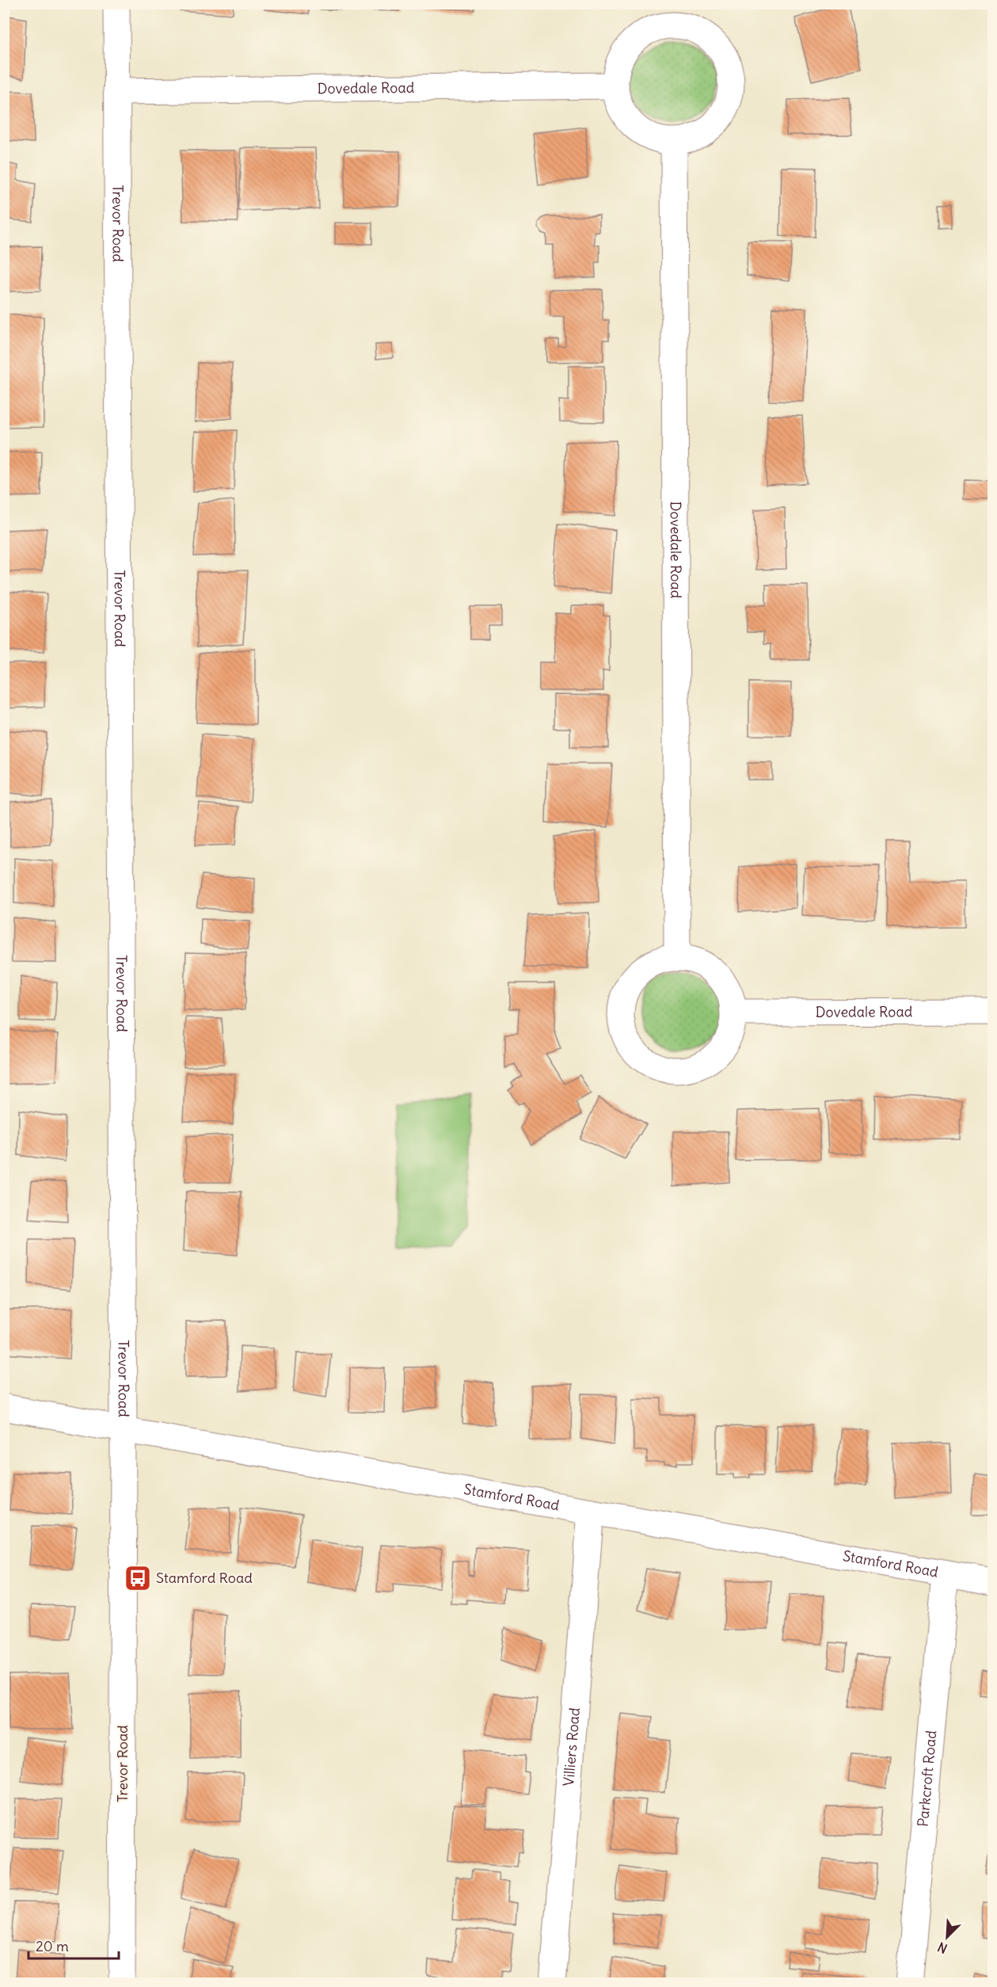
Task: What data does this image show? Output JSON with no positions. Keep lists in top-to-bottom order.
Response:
{
  "streets": {
    "street": [
      "Dovedale Road",
      "Trevor Road",
      "Stamford Road",
      "Villiers Road",
      "Parkcroft Road"
    ]
  },
  "crossings": [
    ["Dovedale Road", "Trevor Road"],
    ["Trevor Road", "Stamford Road"],
    ["Stamford Road", "Villiers Road"],
    ["Stamford Road", "Parkcroft Road"]
  ],
  "places": {
    "bus stop": ["Stamford Road"]
  },
  "scale_bar": "20 m",
  "north": "bottom left"
}
